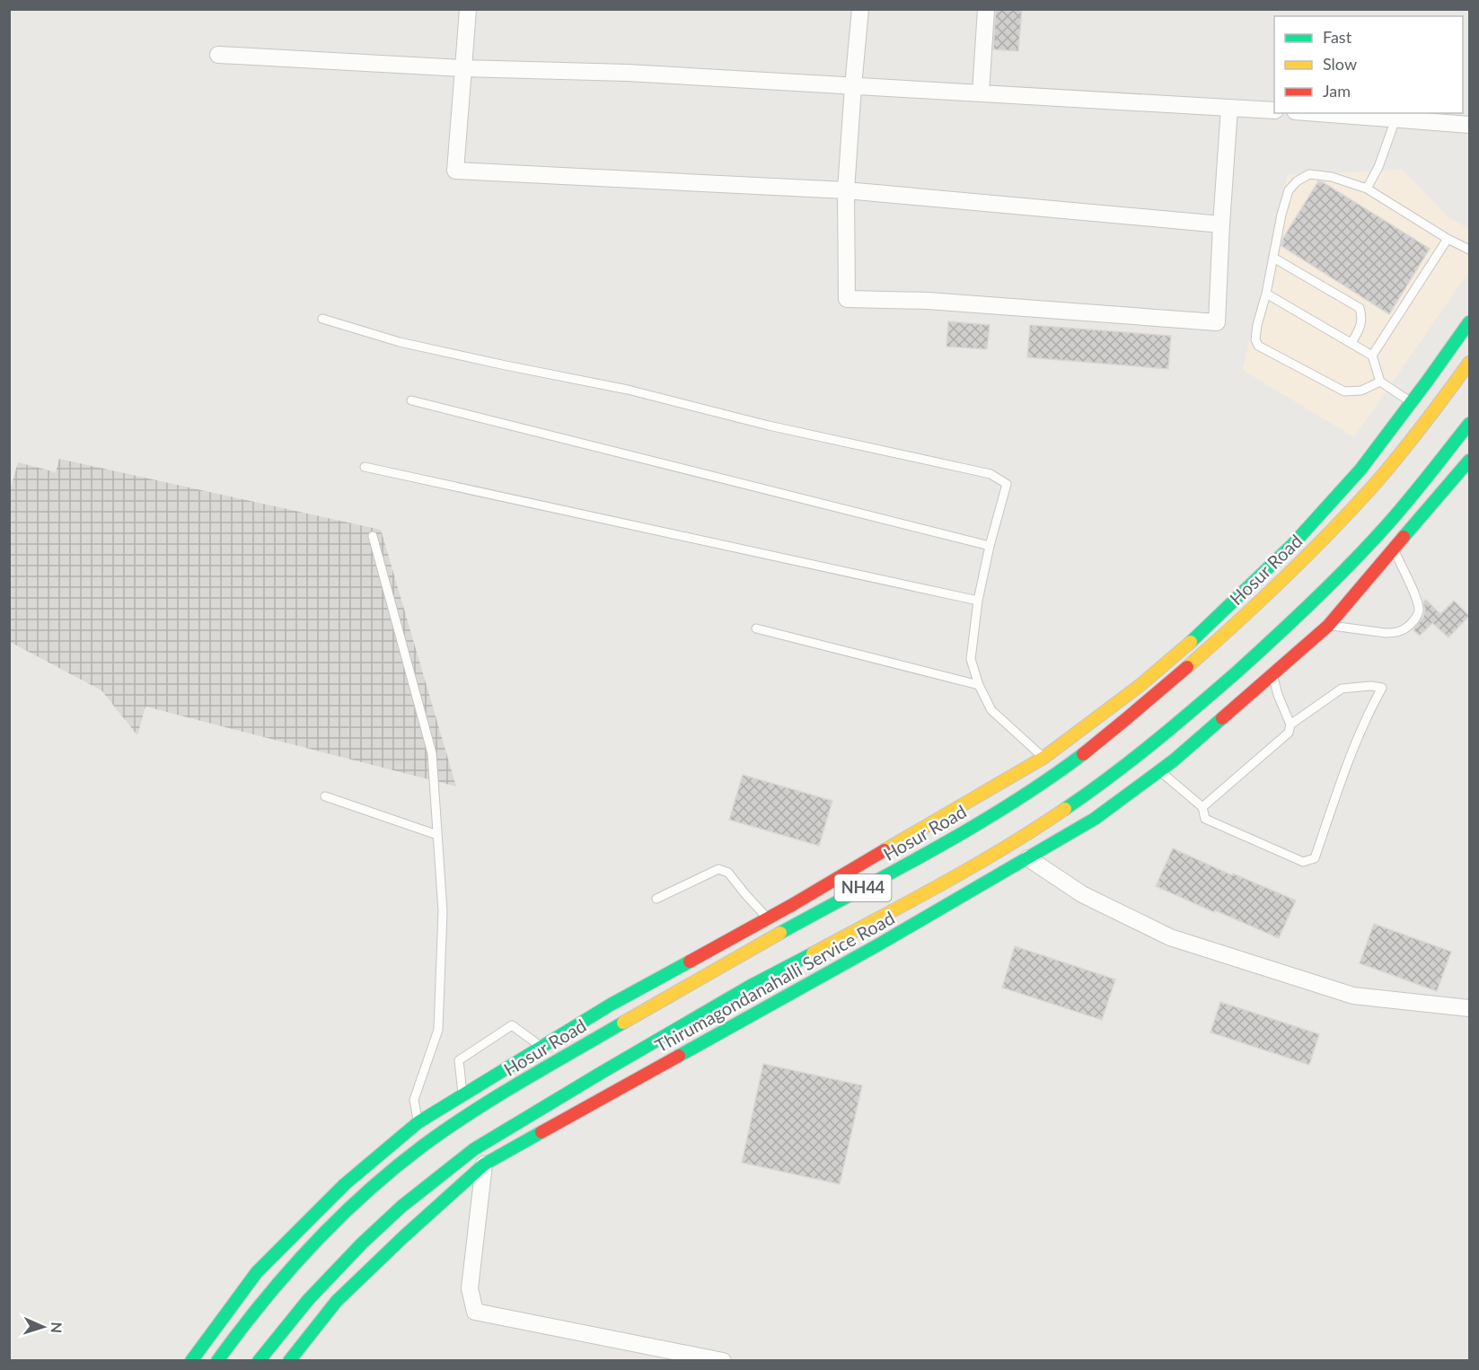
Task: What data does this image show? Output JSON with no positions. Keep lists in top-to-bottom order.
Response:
{
  "streets": {
    "main road": ["Hosur Road", "NH44", "Thirumagondanahalli Service Road"]
  },
  "legend": ["Fast", "Slow", "Jam"],
  "north": "right"
}
